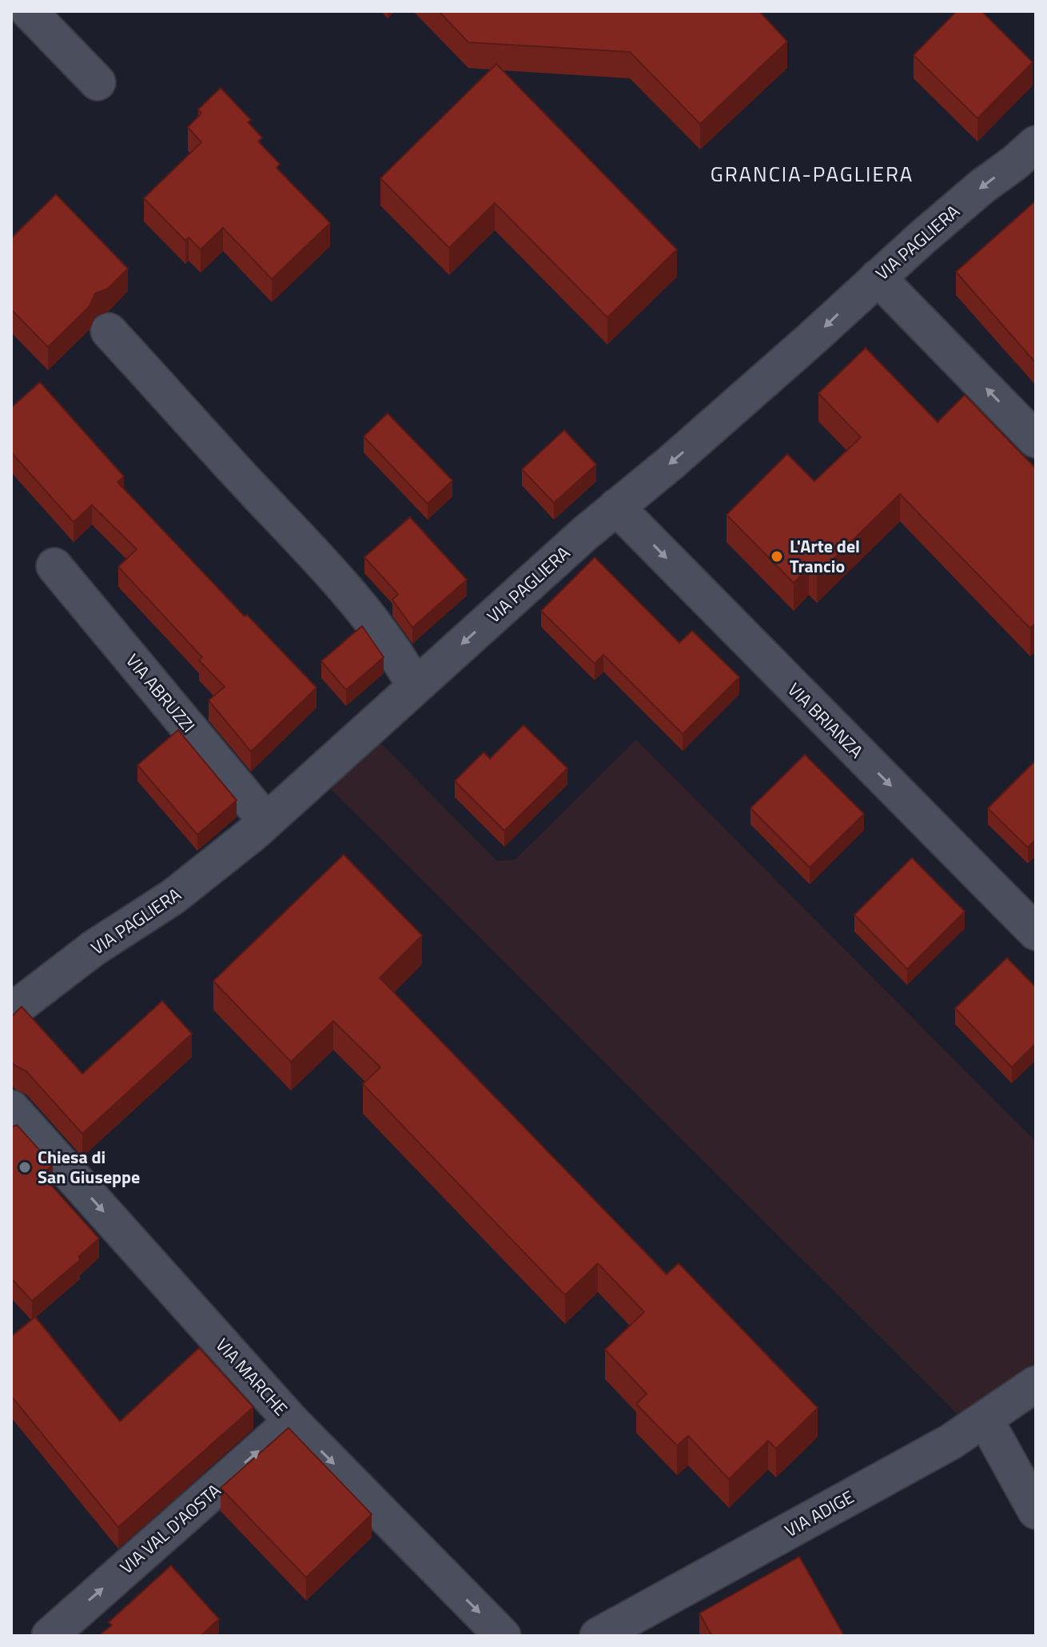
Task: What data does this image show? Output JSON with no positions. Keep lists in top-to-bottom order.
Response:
{
  "streets": {
    "street": [
      "VIA PAGLIERA",
      "VIA ABRUZZI",
      "VIA BRIANZA",
      "VIA MARCHE",
      "VIA ADIGE",
      "VIA VAL D'AOSTA"
    ]
  },
  "crossings": [
    ["VIA PAGLIERA", "VIA ABRUZZI"],
    ["VIA PAGLIERA", "VIA BRIANZA"],
    ["VIA MARCHE", "VIA VAL D'AOSTA"]
  ],
  "one_way": [
    "VIA PAGLIERA",
    "VIA BRIANZA",
    "VIA MARCHE",
    "VIA VAL D'AOSTA"
  ],
  "districts": ["GRANCIA-PAGLIERA"],
  "places": ["L'Arte del Trancio", "Chiesa di San Giuseppe"]
}
